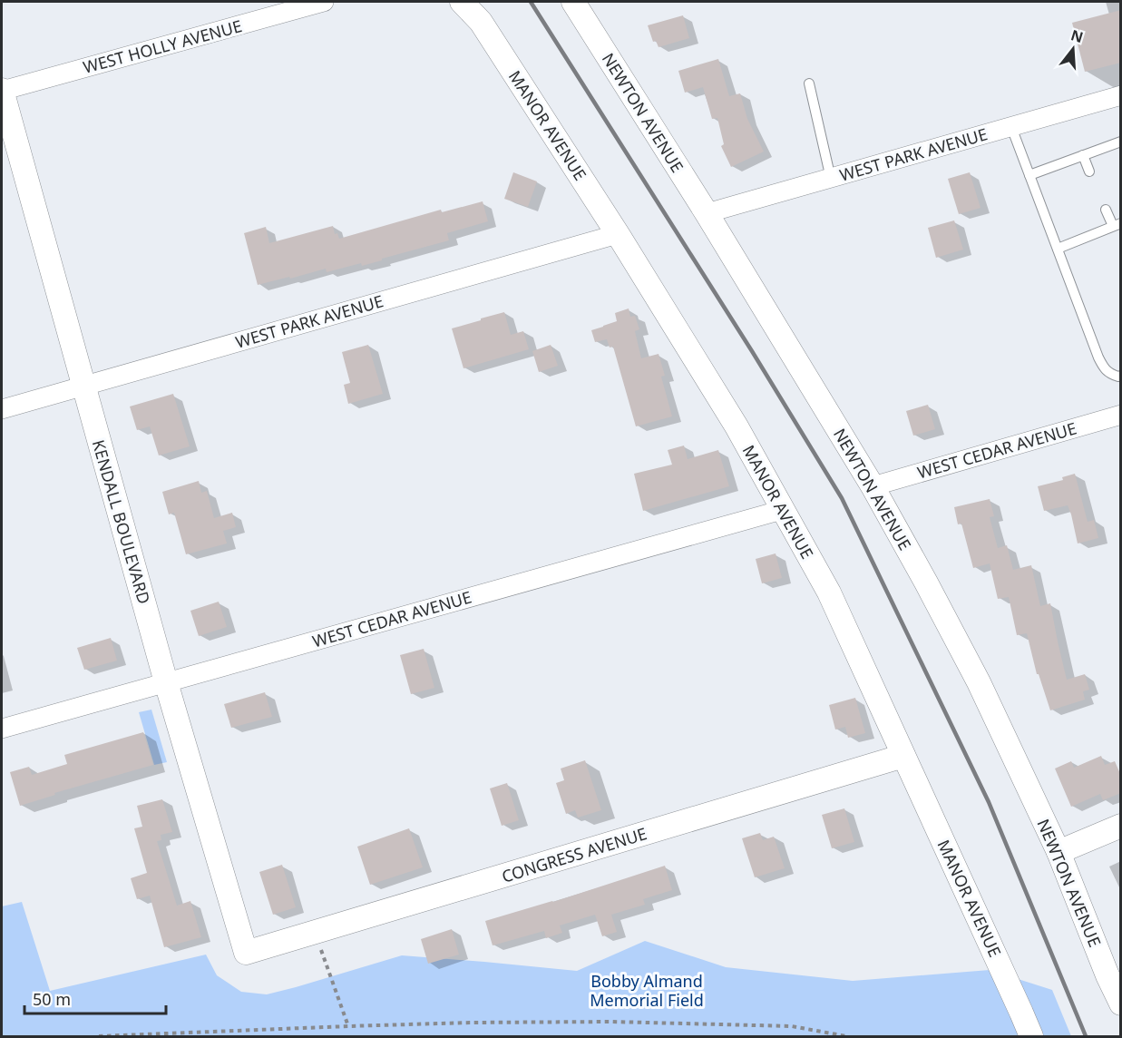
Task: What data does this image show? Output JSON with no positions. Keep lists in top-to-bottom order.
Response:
{
  "streets": {
    "street": [
      "WEST HOLLY AVENUE",
      "NEWTON AVENUE",
      "MANOR AVENUE",
      "WEST PARK AVENUE",
      "WEST CEDAR AVENUE",
      "KENDALL BOULEVARD",
      "CONGRESS AVENUE"
    ]
  },
  "crossings": [
    ["WEST HOLLY AVENUE", "KENDALL BOULEVARD"],
    ["NEWTON AVENUE", "WEST PARK AVENUE"],
    ["NEWTON AVENUE", "WEST CEDAR AVENUE"],
    ["MANOR AVENUE", "WEST PARK AVENUE"],
    ["MANOR AVENUE", "WEST CEDAR AVENUE"],
    ["MANOR AVENUE", "CONGRESS AVENUE"],
    ["WEST PARK AVENUE", "KENDALL BOULEVARD"],
    ["WEST CEDAR AVENUE", "KENDALL BOULEVARD"],
    ["KENDALL BOULEVARD", "CONGRESS AVENUE"]
  ],
  "parks": ["Bobby Almand Memorial Field"],
  "scale_bar": "50 m",
  "north": "top"
}
